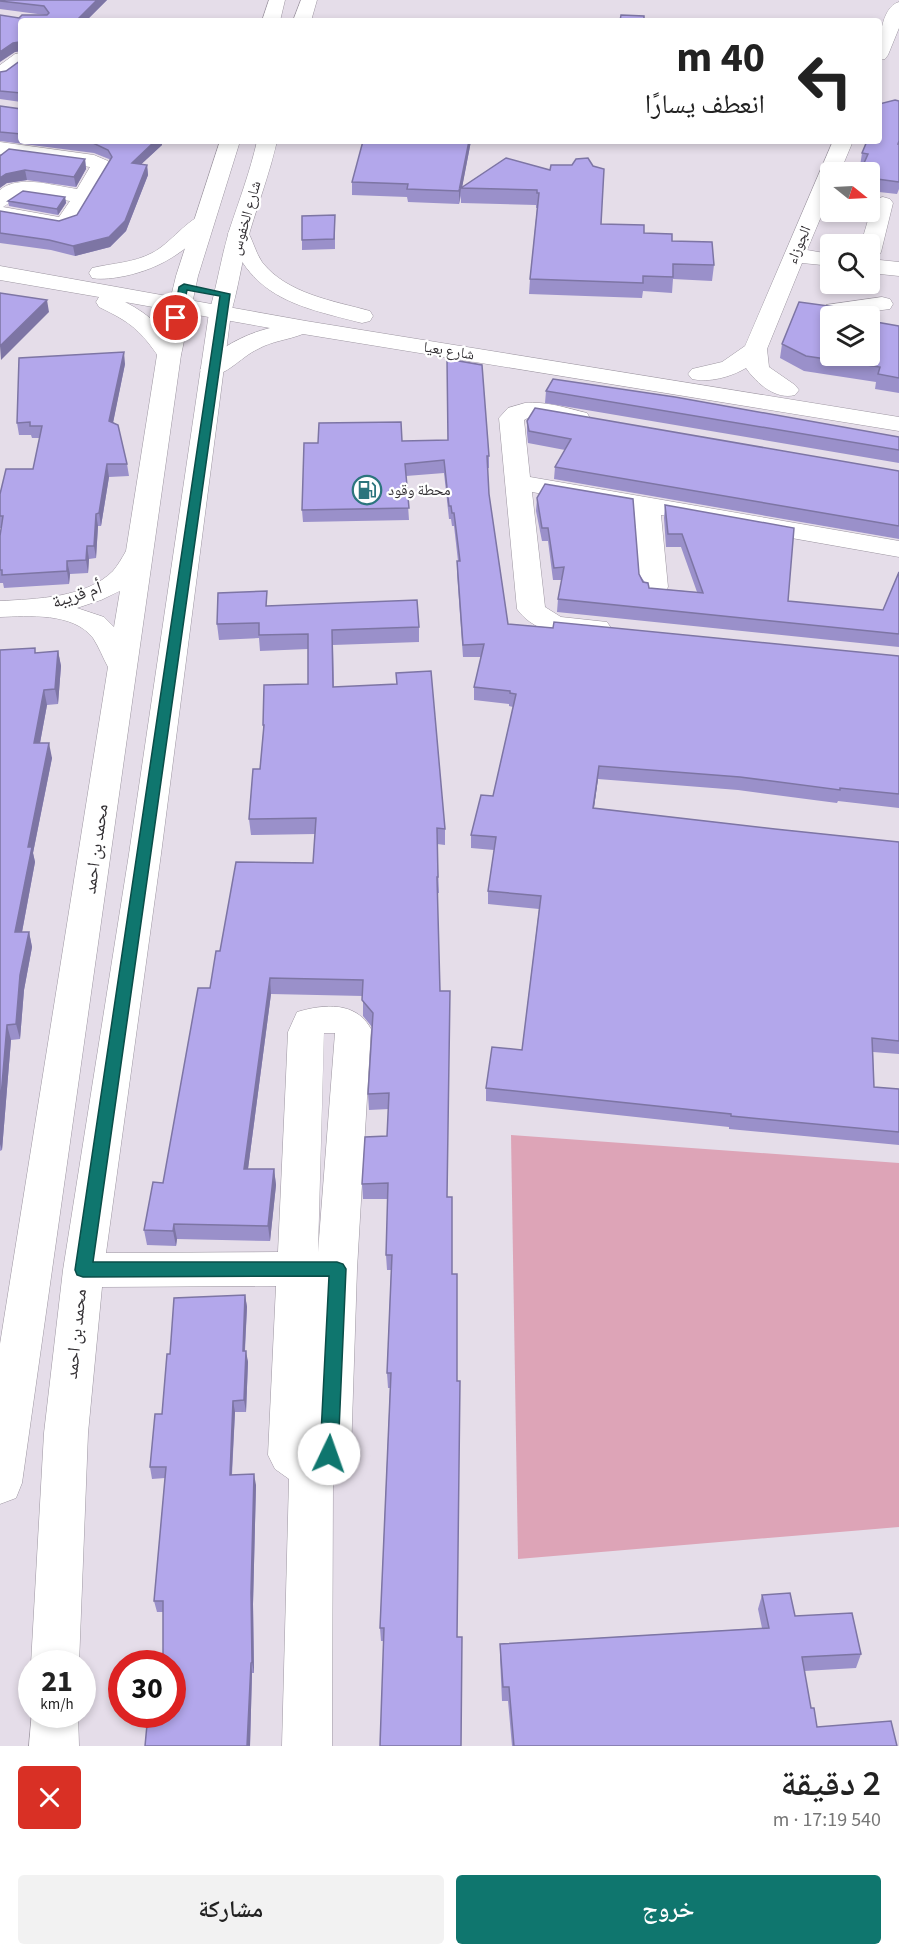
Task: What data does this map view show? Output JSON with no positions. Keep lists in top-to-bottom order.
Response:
{
  "streets": {
    "street": [
      "شارع الخفوس",
      "الجوزاء",
      "شارع بعيا",
      "أم قريبة",
      "محمد بن احمد"
    ]
  },
  "crossings": [
    ["شارع الخفوس", "شارع بعيا"],
    ["شارع الخفوس", "محمد بن احمد"],
    ["شارع بعيا", "محمد بن احمد"],
    ["أم قريبة", "محمد بن احمد"]
  ],
  "places": {
    "fuel station": ["محطة وقود"]
  },
  "north": "right",
  "page": {
    "turn": ["40 m", "انعطف يسارًا"],
    "speed": "21 km/h",
    "limit": "30",
    "heading": ["2 دقيقة", "540 m · 17:19"],
    "buttons": ["خروج", "مشاركة"]
  }
}
